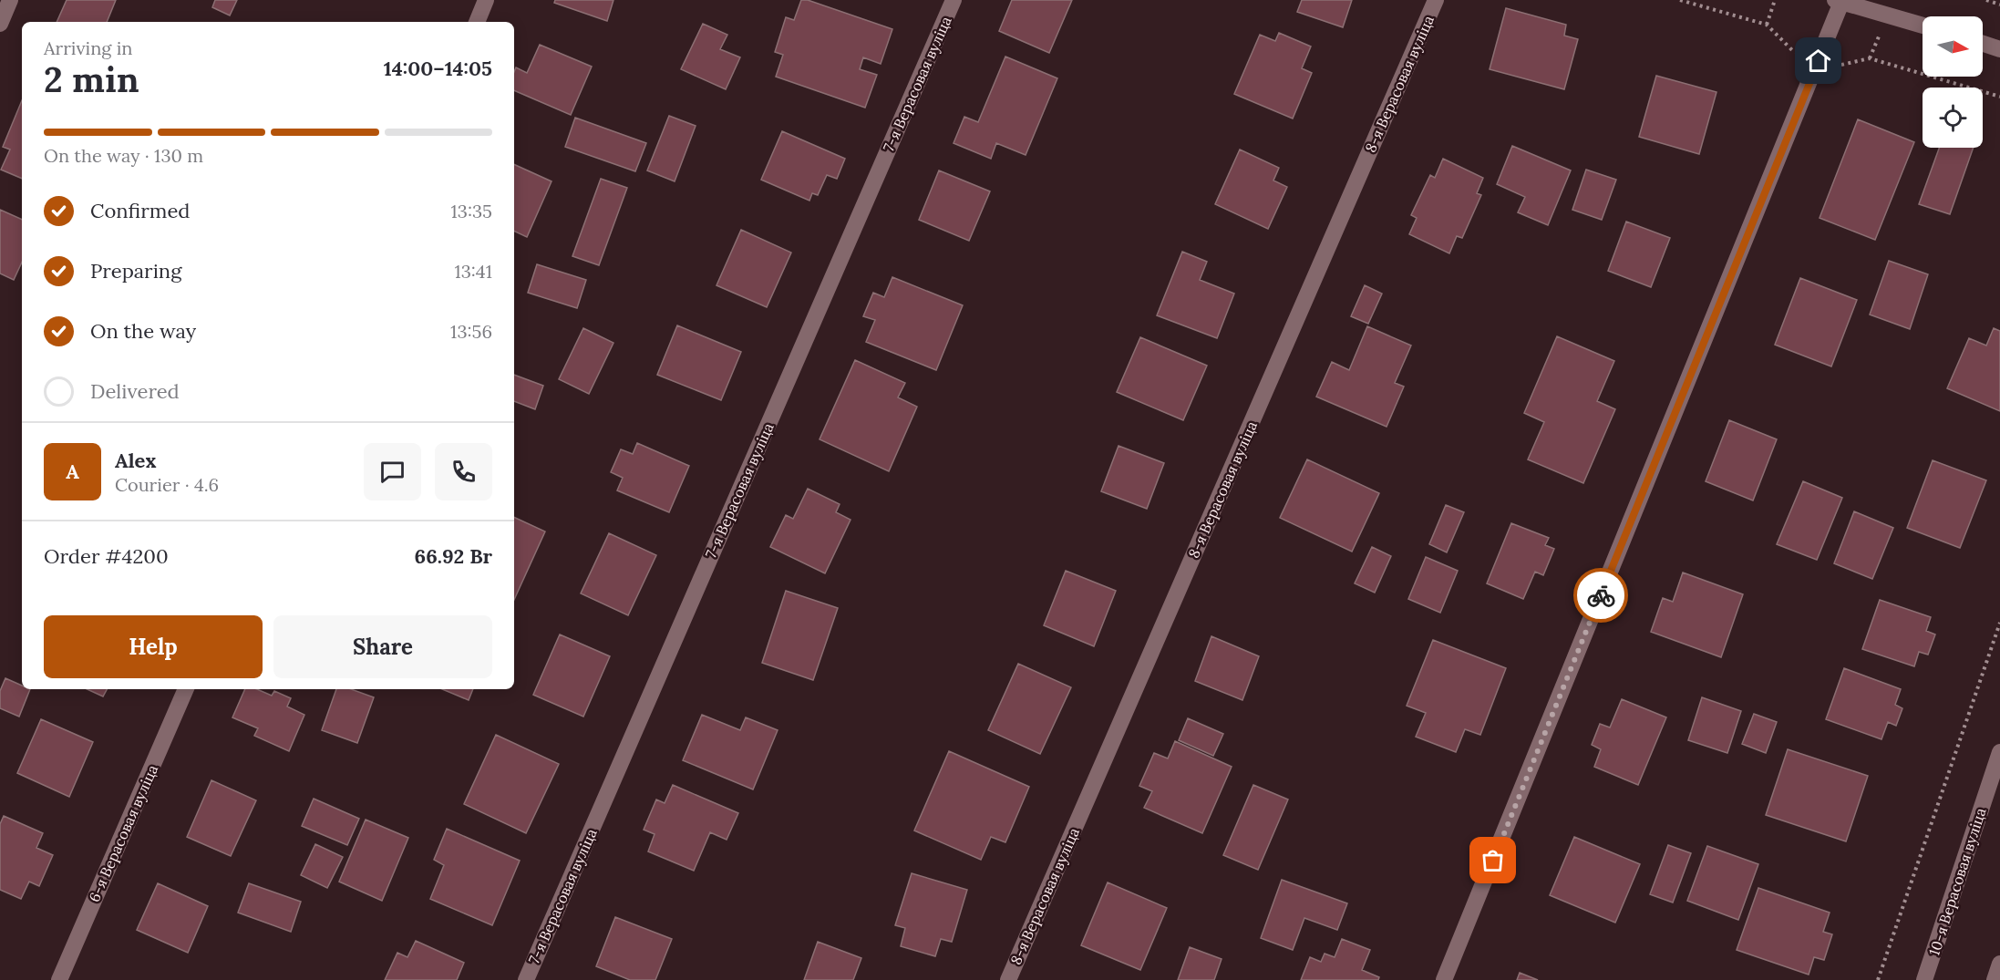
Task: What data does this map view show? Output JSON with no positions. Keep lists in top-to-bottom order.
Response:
{
  "streets": {
    "street": [
      "7-я Верасовая вуліца",
      "8-я Верасовая вуліца",
      "6-я Верасовая вуліца",
      "10-я Верасовая вуліца"
    ]
  },
  "north": "right",
  "page": {
    "heading": ["2 min", "Arriving in", "14:00–14:05"],
    "panel": [
      "Alex",
      "Courier · 4.6",
      "Order #4200",
      "66.92 Br"
    ],
    "bar": "On the way · 130 m",
    "list": [
      ["Confirmed", "13:35"],
      ["Preparing", "13:41"],
      ["On the way", "13:56"],
      "Delivered"
    ],
    "round": "A",
    "buttons": ["Help", "Share"]
  }
}
